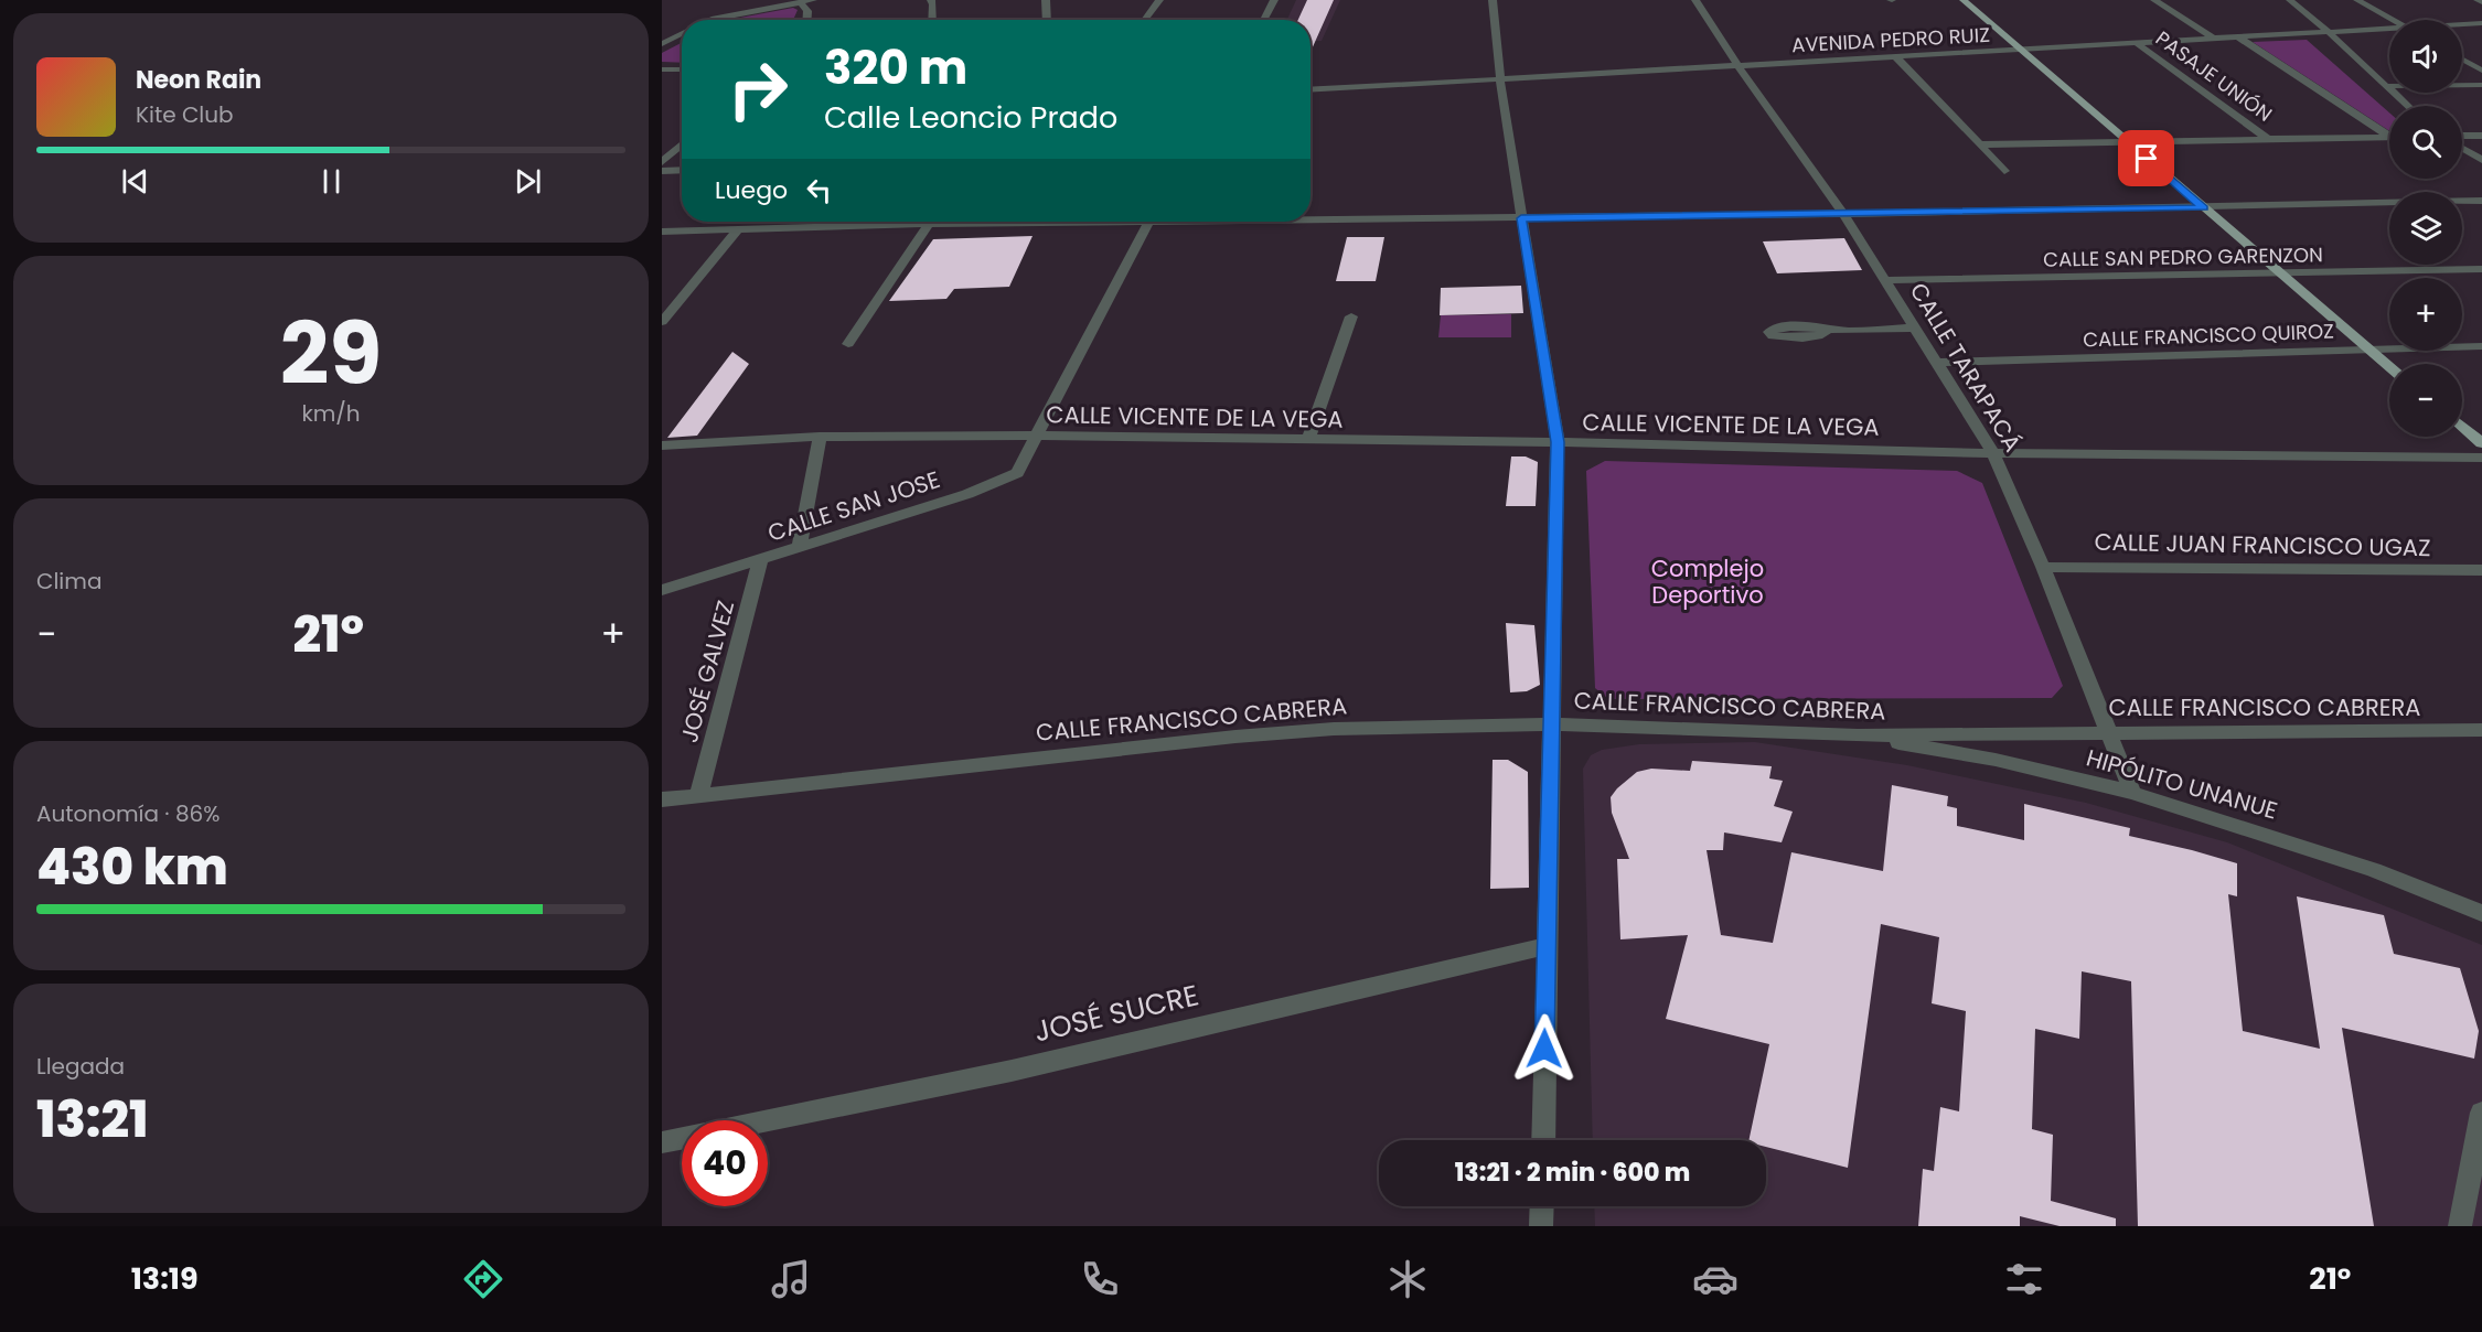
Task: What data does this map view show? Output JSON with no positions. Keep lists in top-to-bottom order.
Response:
{
  "streets": {
    "street": [
      "AVENIDA PEDRO RUIZ",
      "PASAJE UNIÓN",
      "CALLE SAN PEDRO GARENZON",
      "CALLE FRANCISCO QUIROZ",
      "CALLE TARAPACÁ",
      "CALLE VICENTE DE LA VEGA",
      "CALLE SAN JOSE",
      "CALLE JUAN FRANCISCO UGAZ",
      "JOSÉ GALVEZ",
      "CALLE FRANCISCO CABRERA",
      "HIPÓLITO UNANUE",
      "JOSÉ SUCRE"
    ]
  },
  "crossings": [
    ["AVENIDA PEDRO RUIZ", "PASAJE UNIÓN"],
    ["AVENIDA PEDRO RUIZ", "CALLE TARAPACÁ"],
    ["CALLE SAN PEDRO GARENZON", "CALLE TARAPACÁ"],
    ["CALLE FRANCISCO QUIROZ", "CALLE TARAPACÁ"],
    ["CALLE TARAPACÁ", "CALLE VICENTE DE LA VEGA"],
    ["CALLE TARAPACÁ", "CALLE JUAN FRANCISCO UGAZ"],
    ["CALLE TARAPACÁ", "CALLE FRANCISCO CABRERA"],
    ["CALLE TARAPACÁ", "HIPÓLITO UNANUE"],
    ["CALLE VICENTE DE LA VEGA", "CALLE SAN JOSE"],
    ["CALLE SAN JOSE", "JOSÉ GALVEZ"],
    ["JOSÉ GALVEZ", "CALLE FRANCISCO CABRERA"],
    ["CALLE FRANCISCO CABRERA", "HIPÓLITO UNANUE"]
  ],
  "parks": ["Complejo Deportivo"],
  "page": {
    "map_buttons": ["+", "−"],
    "turn": ["320 m", "Calle Leoncio Prado"],
    "song": ["Neon Rain", "Kite Club"],
    "then": "Luego",
    "tile": [
      ["29", "km/h"],
      "Clima",
      ["Autonomía · 86%", "430 km"],
      ["Llegada", "13:21"]
    ],
    "heat": ["−", "21°", "+"],
    "limit": "40",
    "trip": "13:21 · 2 min · 600 m",
    "tabs": ["13:19", "21°"]
  }
}
